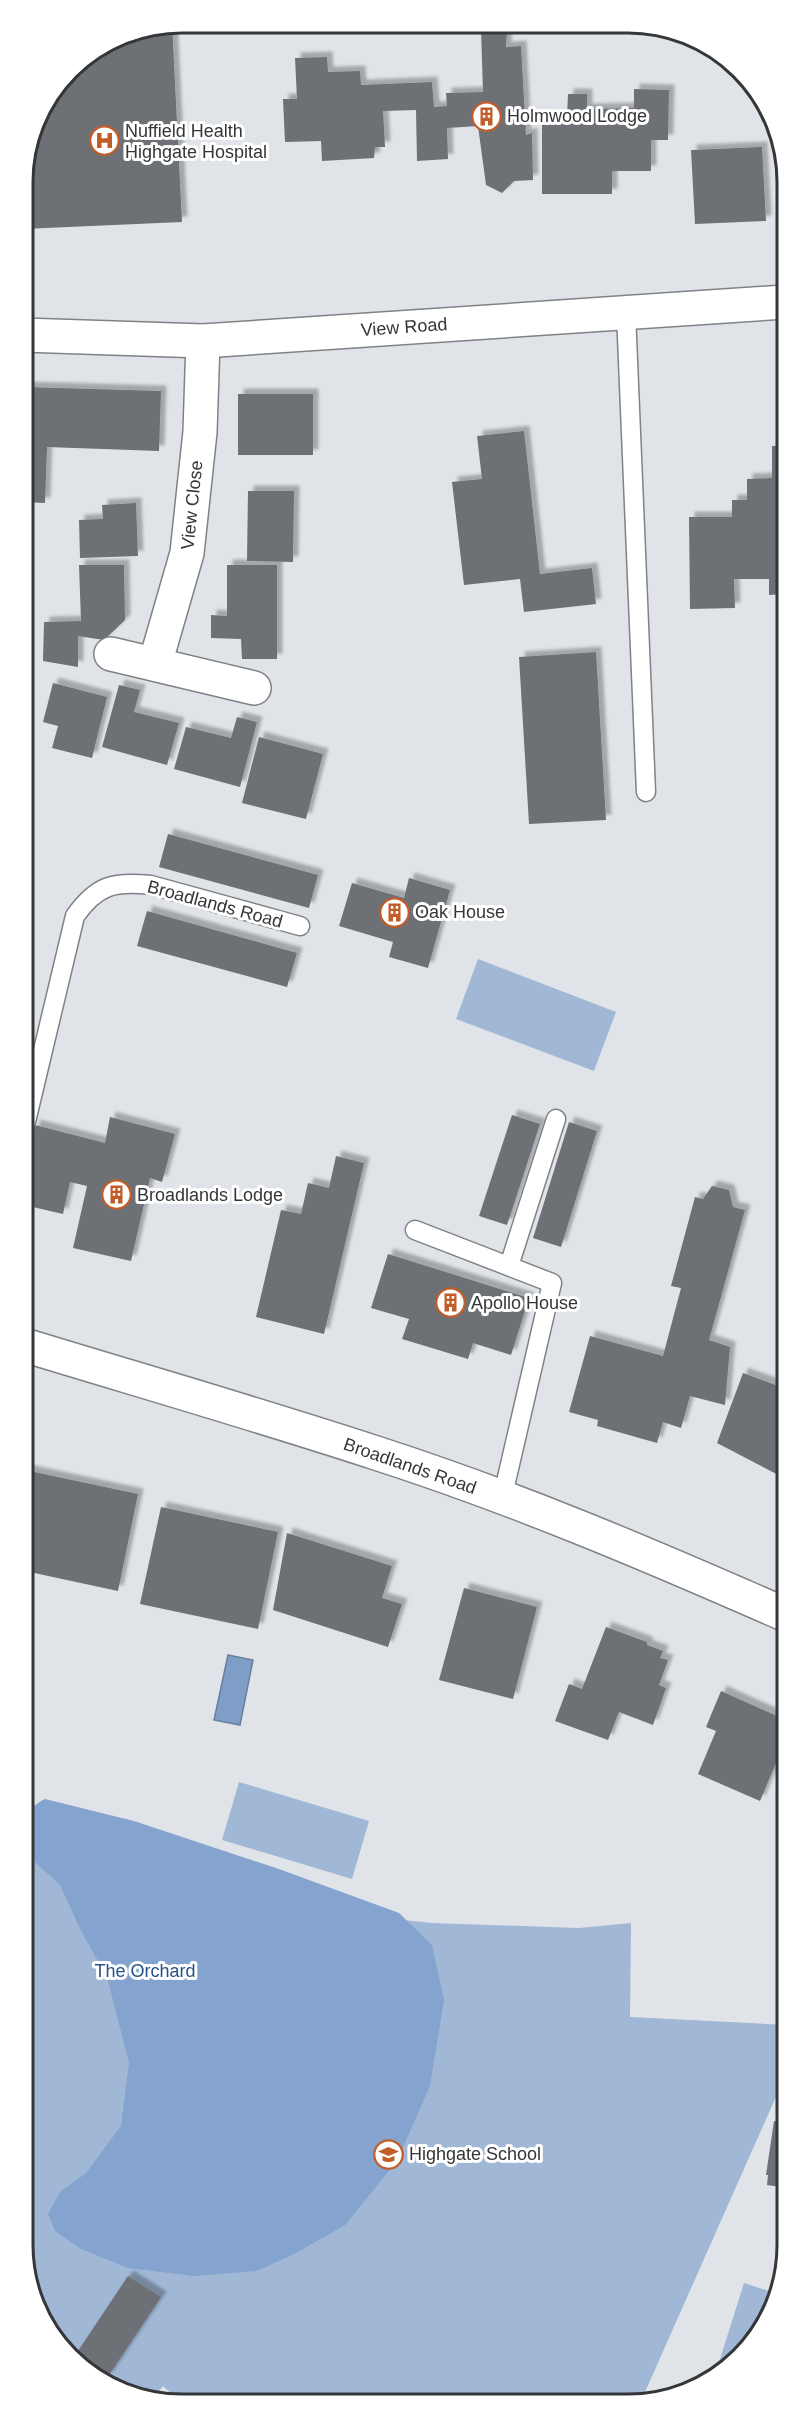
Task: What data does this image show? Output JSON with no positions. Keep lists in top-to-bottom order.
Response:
{
  "streets": {
    "street": ["View Road", "View Close", "Broadlands Road"]
  },
  "crossings": [
    ["View Road", "View Close"]
  ],
  "parks": ["The Orchard"],
  "places": {
    "building": [
      "Holmwood Lodge",
      "Oak House",
      "Broadlands Lodge",
      "Apollo House"
    ],
    "hospital": ["Nuffield Health Highgate Hospital"],
    "school or university": ["Highgate School"]
  }
}
